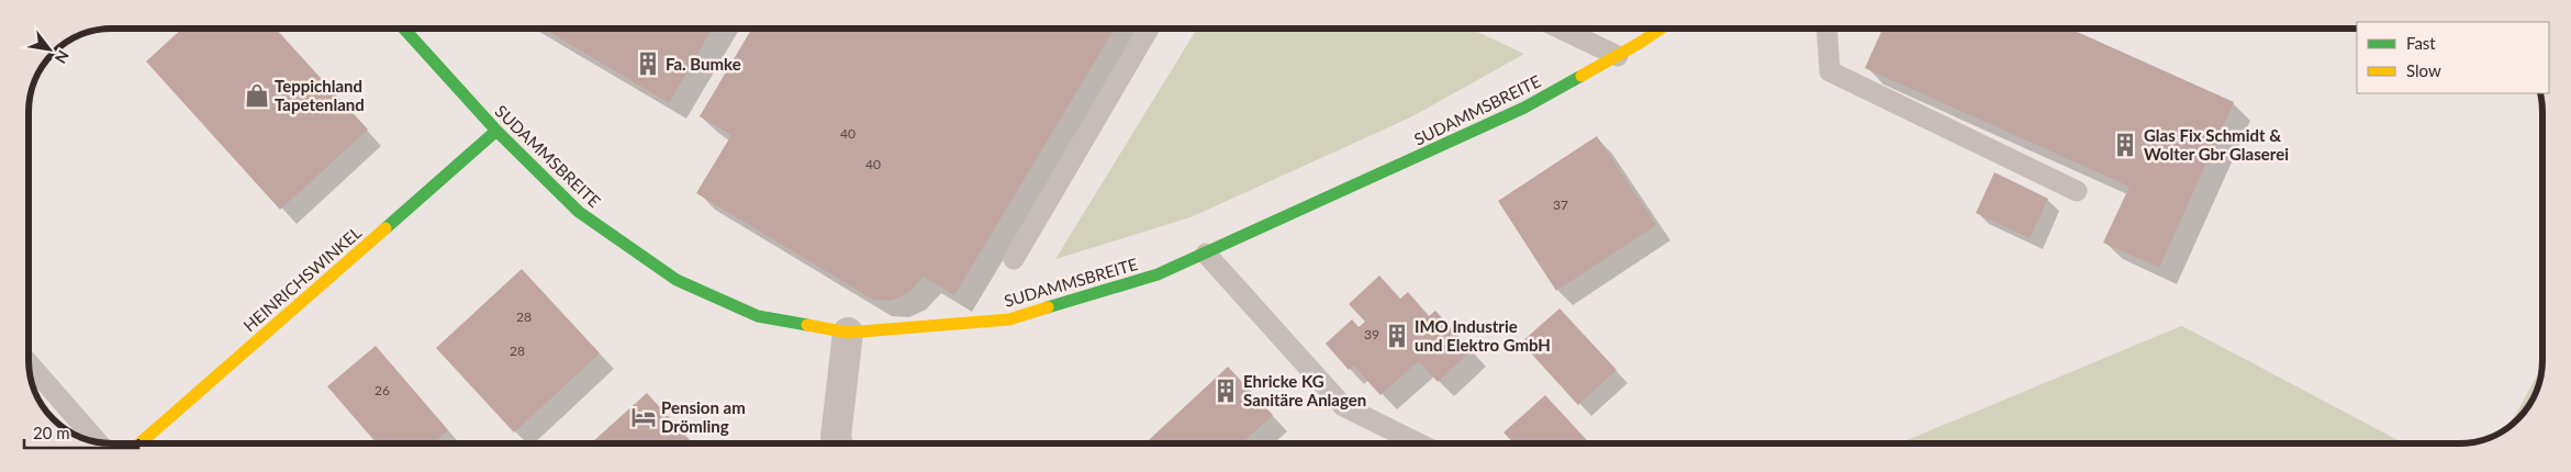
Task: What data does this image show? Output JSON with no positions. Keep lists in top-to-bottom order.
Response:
{
  "streets": {
    "street": ["SUDAMMSBREITE", "HEINRICHSWINKEL"]
  },
  "crossings": [
    ["SUDAMMSBREITE", "HEINRICHSWINKEL"]
  ],
  "places": {
    "building": [
      "Fa. Bumke",
      "Glas Fix Schmidt & Wolter Gbr Glaserei",
      "IMO Industrie und Elektro GmbH",
      "Ehricke KG Sanitäre Anlagen"
    ],
    "shop": ["Teppichland Tapetenland"],
    "hotel": ["Pension am Drömling"]
  },
  "house_numbers": [
    "40",
    "40",
    "37",
    "28",
    "39",
    "28",
    "26"
  ],
  "legend": ["Fast", "Slow"],
  "scale_bar": "20 m",
  "north": "bottom right"
}
